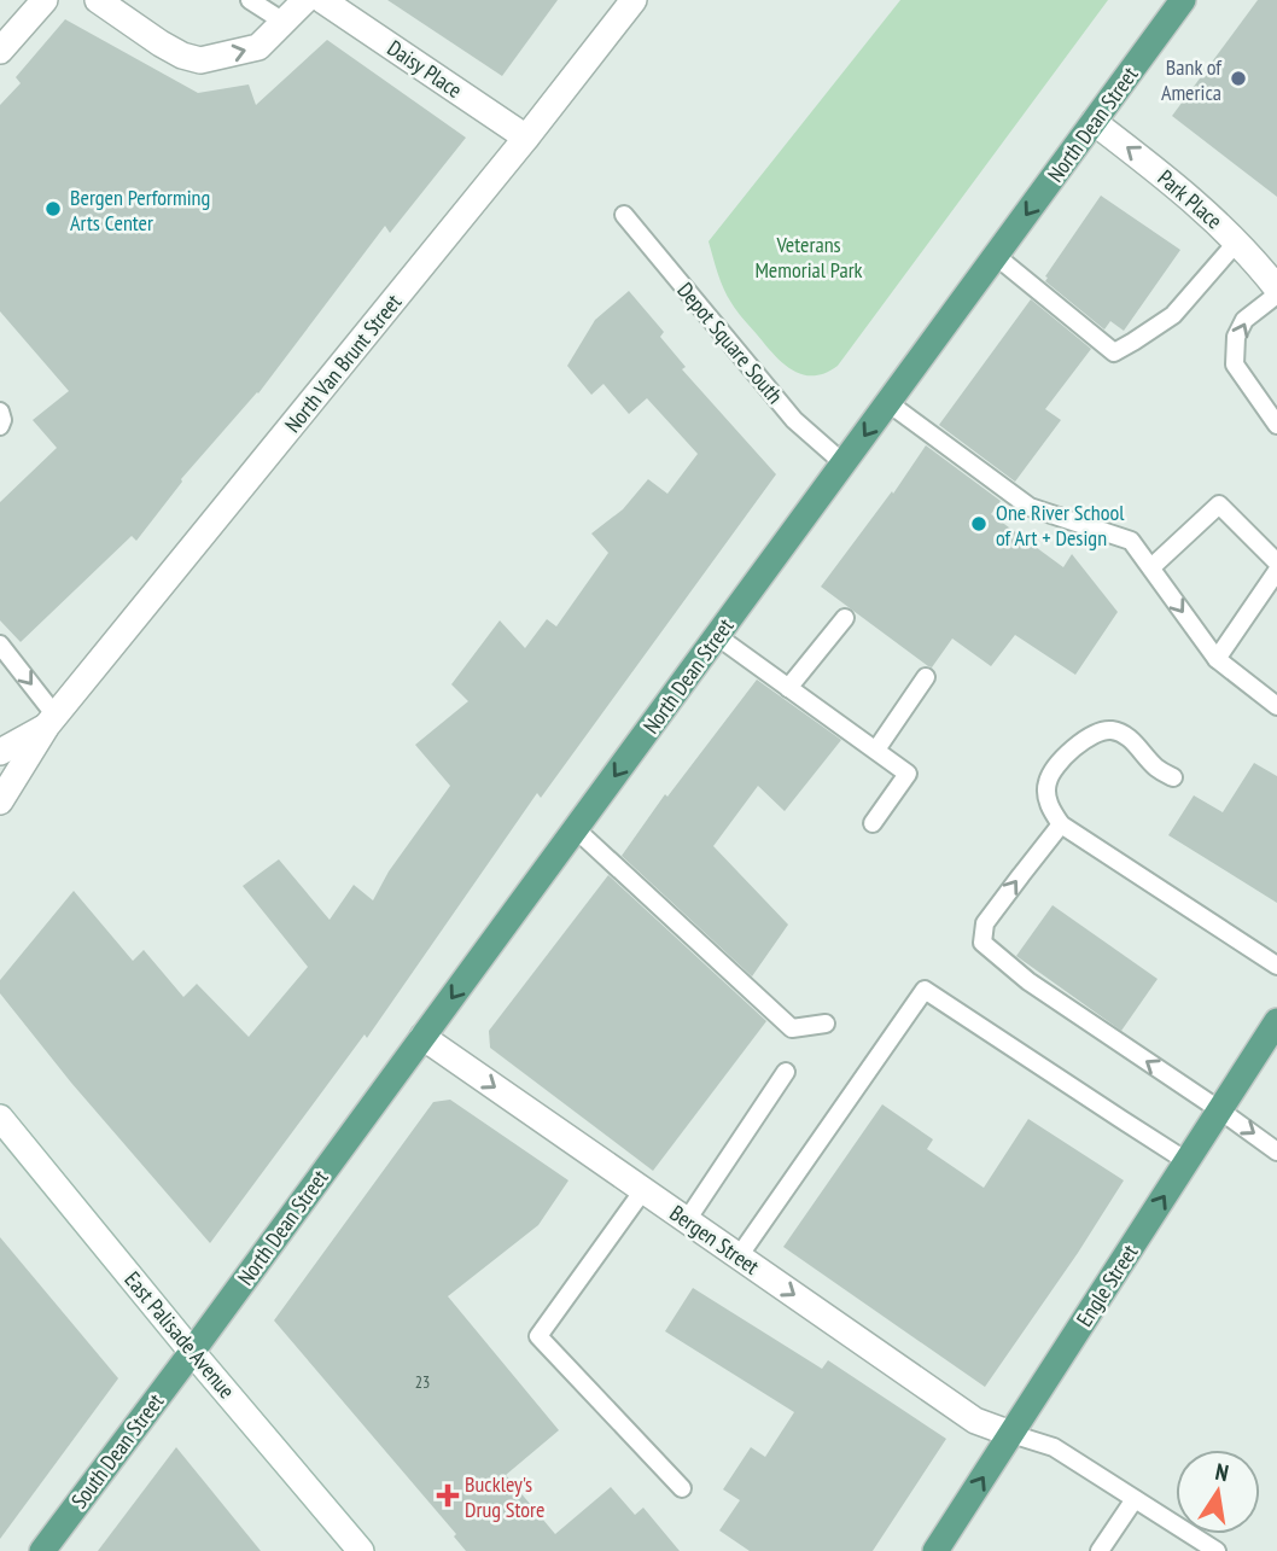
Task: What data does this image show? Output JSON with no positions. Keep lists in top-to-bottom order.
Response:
{
  "streets": {
    "main road": ["North Dean Street", "Engle Street", "South Dean Street"],
    "street": [
      "Daisy Place",
      "Park Place",
      "North Van Brunt Street",
      "Bergen Street",
      "East Palisade Avenue"
    ],
    "lane": ["Depot Square South"]
  },
  "crossings": [
    ["Daisy Place", "North Van Brunt Street"],
    ["North Dean Street", "Park Place"],
    ["North Dean Street", "Depot Square South"],
    ["North Dean Street", "Bergen Street"],
    ["North Dean Street", "East Palisade Avenue"],
    ["North Dean Street", "South Dean Street"],
    ["Bergen Street", "Engle Street"],
    ["East Palisade Avenue", "South Dean Street"]
  ],
  "one_way": [
    "North Dean Street",
    "Park Place",
    "Bergen Street",
    "Engle Street"
  ],
  "parks": ["Veterans Memorial Park"],
  "places": {
    "other": ["Bank of America", "Bergen Performing Arts Center", "One River School of Art + Design"],
    "health": ["Buckley's Drug Store"]
  },
  "house_numbers": ["23"],
  "north": "top"
}
